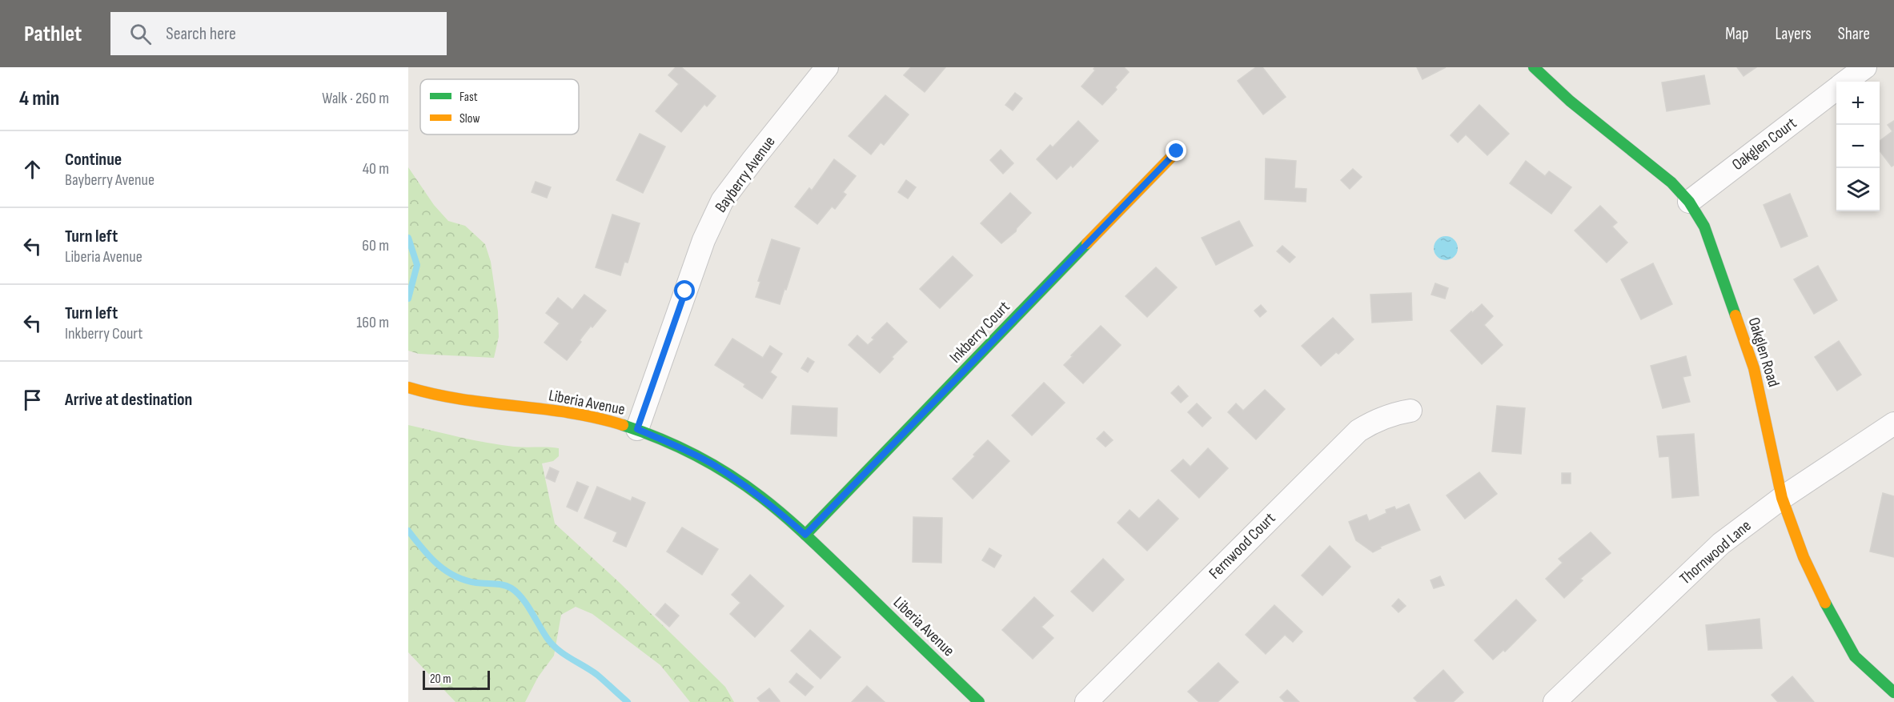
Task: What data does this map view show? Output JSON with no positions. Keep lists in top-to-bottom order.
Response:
{
  "streets": {
    "street": [
      "Oakglen Court",
      "Bayberry Avenue",
      "Inkberry Court",
      "Oakglen Road",
      "Liberia Avenue",
      "Fernwood Court",
      "Thornwood Lane"
    ]
  },
  "crossings": [
    ["Oakglen Court", "Oakglen Road"],
    ["Bayberry Avenue", "Liberia Avenue"],
    ["Inkberry Court", "Liberia Avenue"],
    ["Oakglen Road", "Thornwood Lane"]
  ],
  "legend": ["Fast", "Slow"],
  "scale_bar": "20 m",
  "page": {
    "header": "Pathlet",
    "search": "Search here",
    "nav": ["Map", "Layers", "Share"],
    "heading": ["4 min", "Walk · 260 m"],
    "map_buttons": ["+", "−"],
    "list": [
      ["Continue", "Bayberry Avenue", "40 m"],
      ["Turn left", "Liberia Avenue", "60 m"],
      ["Turn left", "Inkberry Court", "160 m"],
      "Arrive at destination"
    ],
    "scale": "20 m"
  }
}
